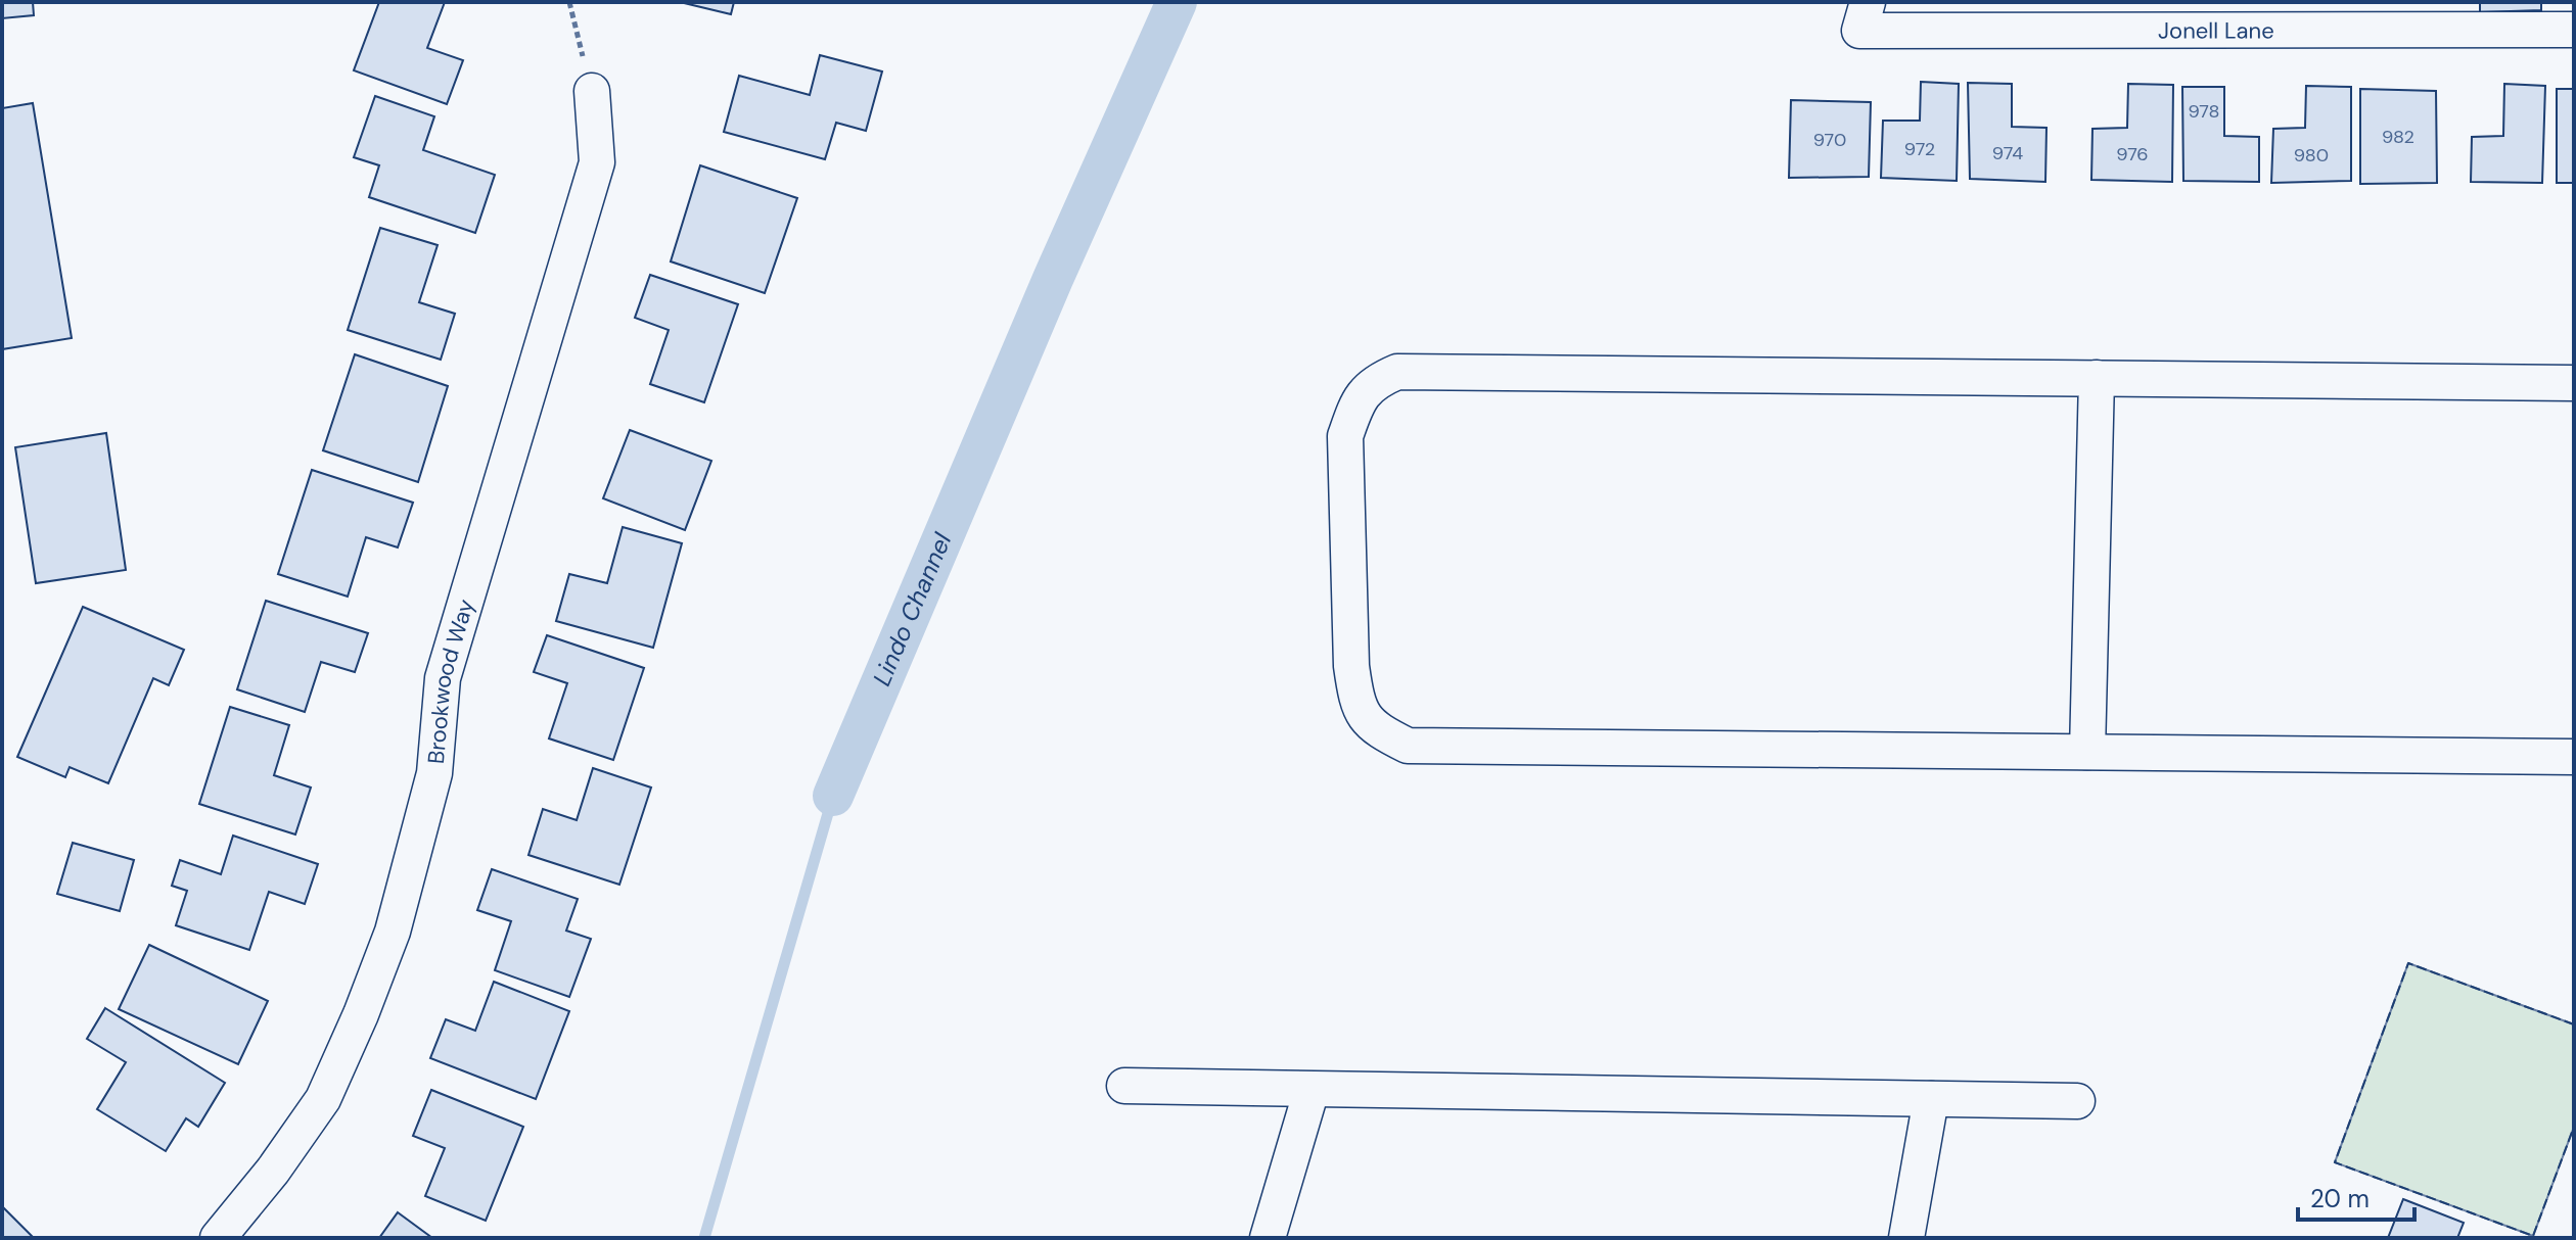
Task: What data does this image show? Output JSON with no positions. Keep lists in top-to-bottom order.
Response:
{
  "streets": {
    "street": ["Jonell Lane", "Brookwood Way"]
  },
  "water": ["Lindo Channel"],
  "house_numbers": [
    "978",
    "982",
    "970",
    "972",
    "974",
    "976",
    "980"
  ],
  "scale_bar": "20 m"
}
